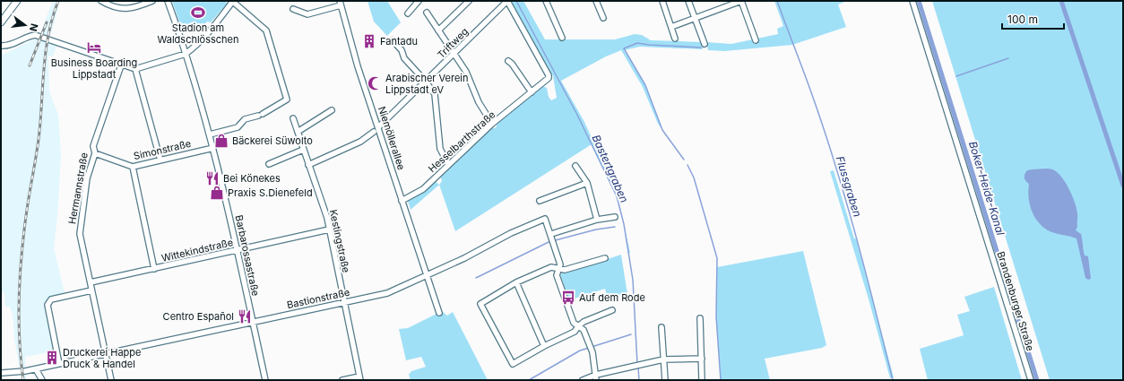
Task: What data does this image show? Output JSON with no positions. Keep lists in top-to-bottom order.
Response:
{
  "streets": {
    "street": [
      "Triftweg",
      "Niemöllerallee",
      "Hesselbarthstraße",
      "Simonstraße",
      "Hermannstraße",
      "Kestingstraße",
      "Wittekindstraße",
      "Barbarossastraße",
      "Bastionstraße",
      "Brandenburger Straße"
    ]
  },
  "crossings": [
    ["Triftweg", "Niemöllerallee"],
    ["Triftweg", "Hesselbarthstraße"],
    ["Niemöllerallee", "Hesselbarthstraße"],
    ["Niemöllerallee", "Bastionstraße"],
    ["Simonstraße", "Hermannstraße"],
    ["Simonstraße", "Barbarossastraße"],
    ["Hermannstraße", "Wittekindstraße"],
    ["Hermannstraße", "Bastionstraße"],
    ["Kestingstraße", "Wittekindstraße"],
    ["Kestingstraße", "Bastionstraße"],
    ["Wittekindstraße", "Barbarossastraße"],
    ["Barbarossastraße", "Bastionstraße"]
  ],
  "water": ["Bastertgraben", "Flussgraben", "Boker-Heide-Kanal"],
  "places": {
    "sports": ["Stadion am Waldschlösschen"],
    "building": ["Fantadu", "Druckerei Happe Druck & Handel"],
    "hotel": ["Business Boarding Lippstadt"],
    "mosque": ["Arabischer Verein Lippstadt eV"],
    "shop": ["Bäckerei Süwolto", "Praxis S.Dienefeld"],
    "restaurant": ["Bei Könekes", "Centro Español"],
    "bus stop": ["Auf dem Rode"]
  },
  "scale_bar": "100 m",
  "north": "right"
}
